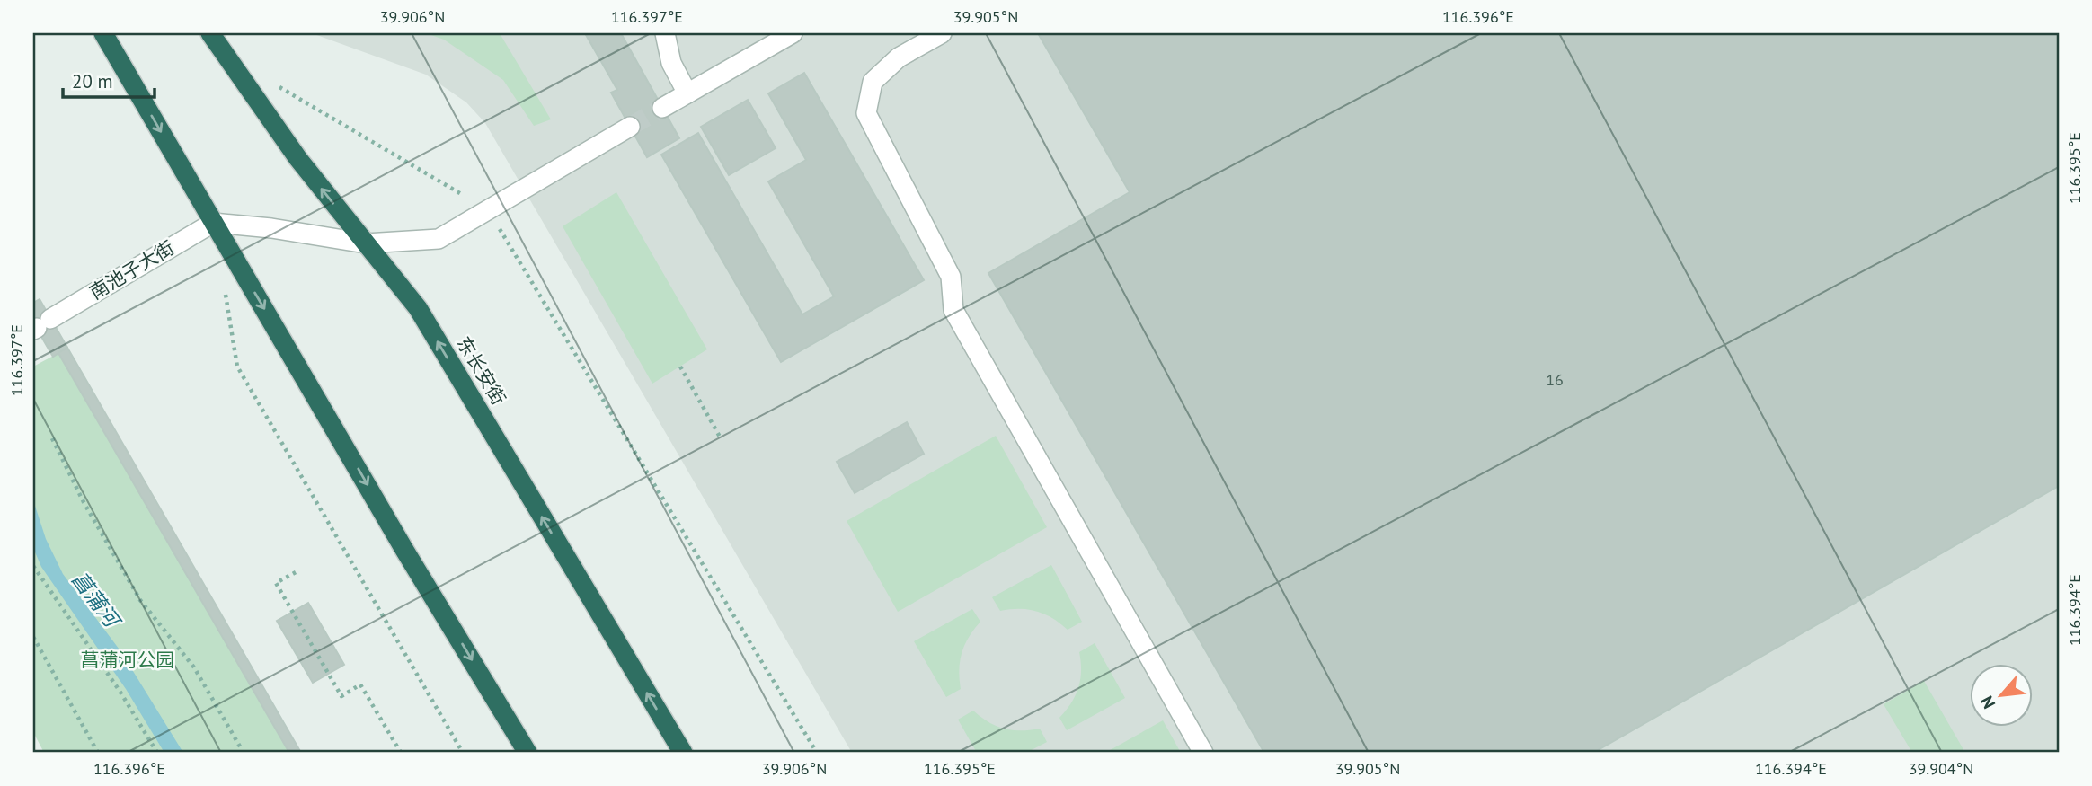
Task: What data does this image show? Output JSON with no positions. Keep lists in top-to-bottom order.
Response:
{
  "streets": {
    "highway": ["东长安街"],
    "street": ["南池子大街"]
  },
  "water": ["菖蒲河"],
  "parks": ["菖蒲河公园"],
  "house_numbers": ["16"],
  "scale_bar": "20 m",
  "north": "bottom left",
  "coordinates": [
    "39.906°N",
    "116.397°E",
    "39.905°N",
    "116.396°E",
    "116.395°E",
    "116.394°E",
    "39.904°N"
  ]
}
